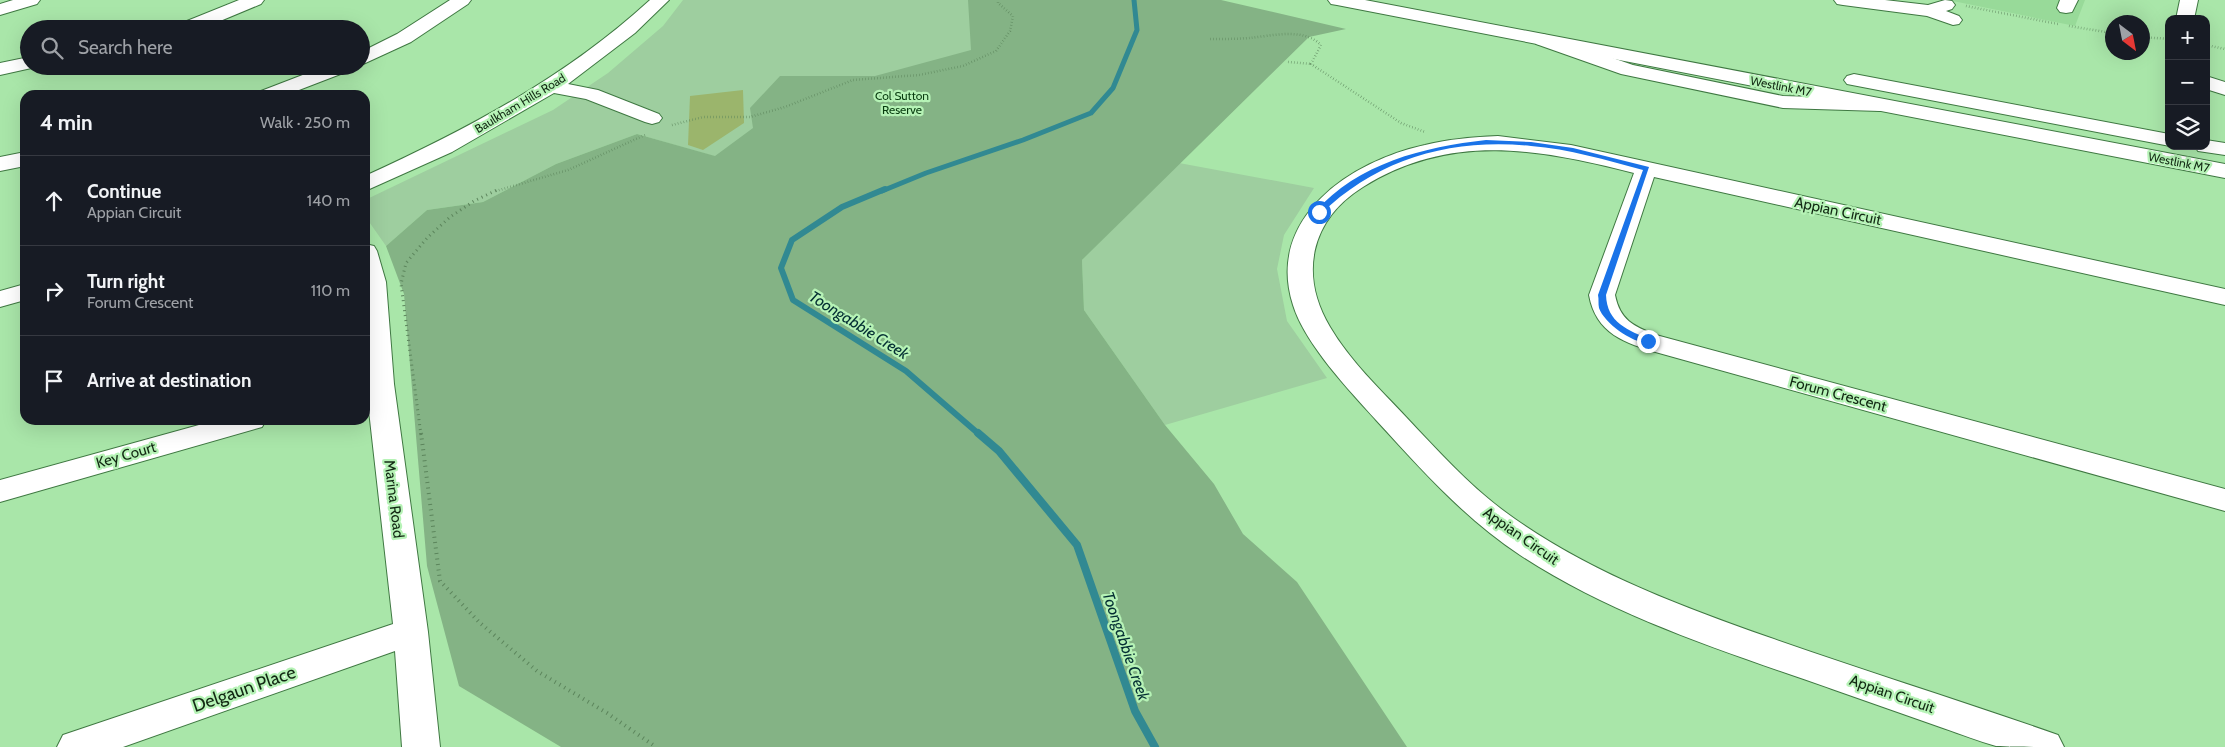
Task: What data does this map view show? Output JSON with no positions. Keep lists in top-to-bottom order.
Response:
{
  "streets": {
    "main road": [
      "Westlink M7",
      "Baulkham Hills Road",
      "Appian Circuit",
      "Forum Crescent",
      "Key Court",
      "Marina Road",
      "Delgaun Place"
    ]
  },
  "crossings": [
    ["Appian Circuit", "Forum Crescent"],
    ["Marina Road", "Delgaun Place"]
  ],
  "water": ["Toongabbie Creek"],
  "parks": ["Col Sutton Reserve"],
  "north": "bottom right",
  "page": {
    "map_buttons": ["+", "−"],
    "search": "Search here",
    "heading": ["4 min", "Walk · 250 m"],
    "list": [
      ["Continue", "Appian Circuit", "140 m"],
      ["Turn right", "Forum Crescent", "110 m"],
      "Arrive at destination"
    ]
  }
}
